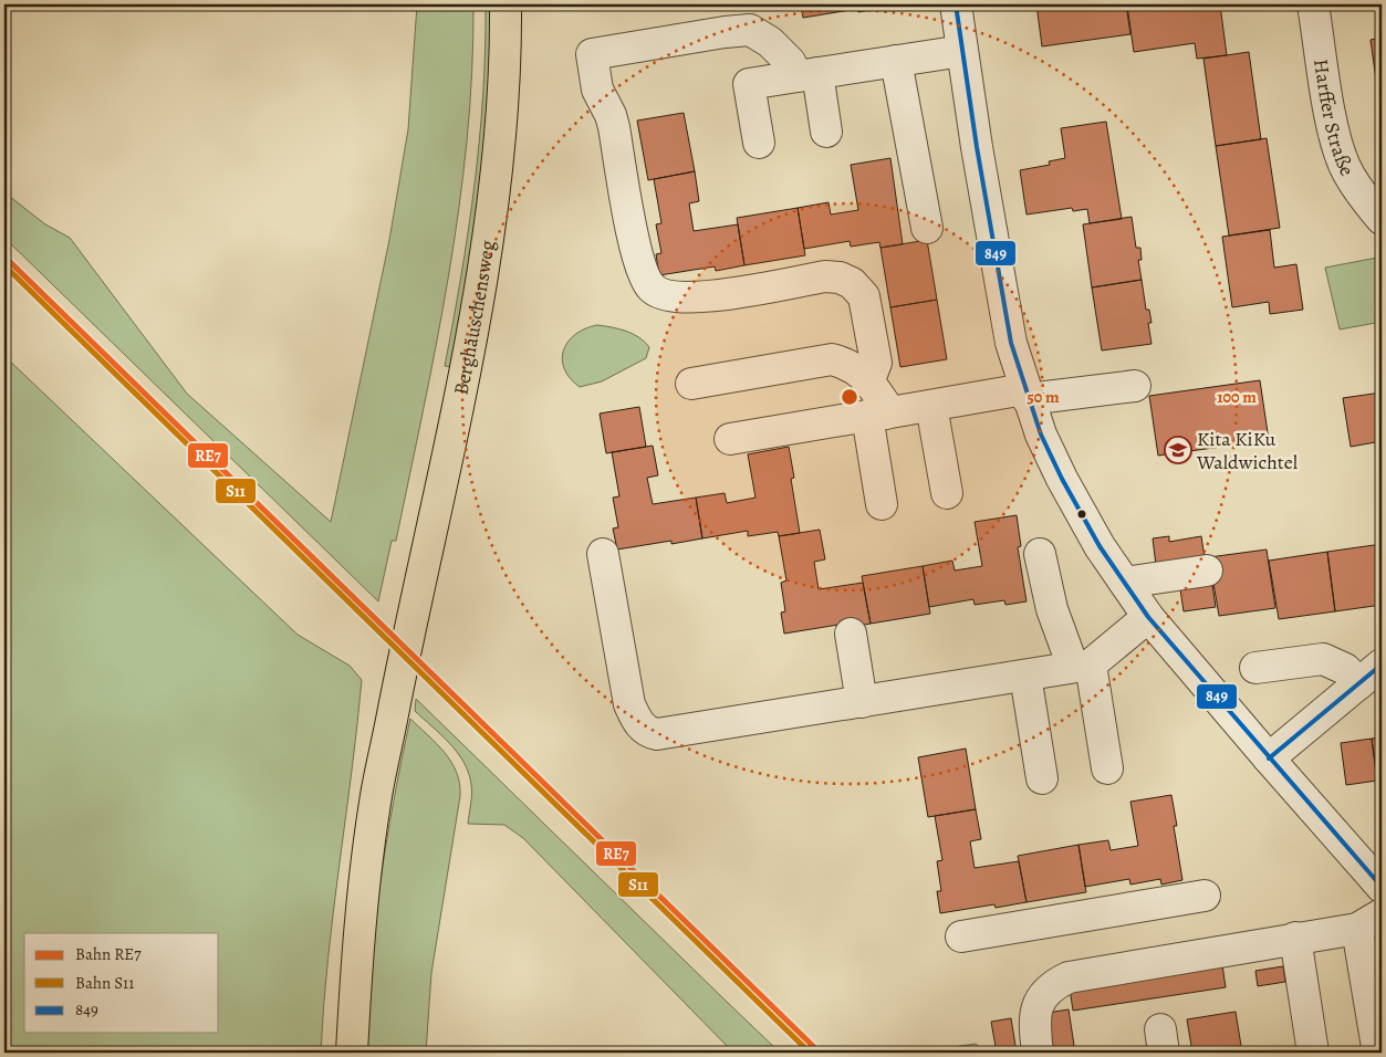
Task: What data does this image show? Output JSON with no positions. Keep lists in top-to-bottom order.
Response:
{
  "streets": {
    "main road": ["Berghäuschensweg"],
    "street": ["Harffer Straße"]
  },
  "places": {
    "school or university": ["Kita KiKu Waldwichtel"]
  },
  "lines": ["transit line 849", "rail line RE7", "rail line S11"],
  "legend": ["Bahn RE7", "Bahn S11", "849"],
  "rings": ["50 m", "100 m"]
}
